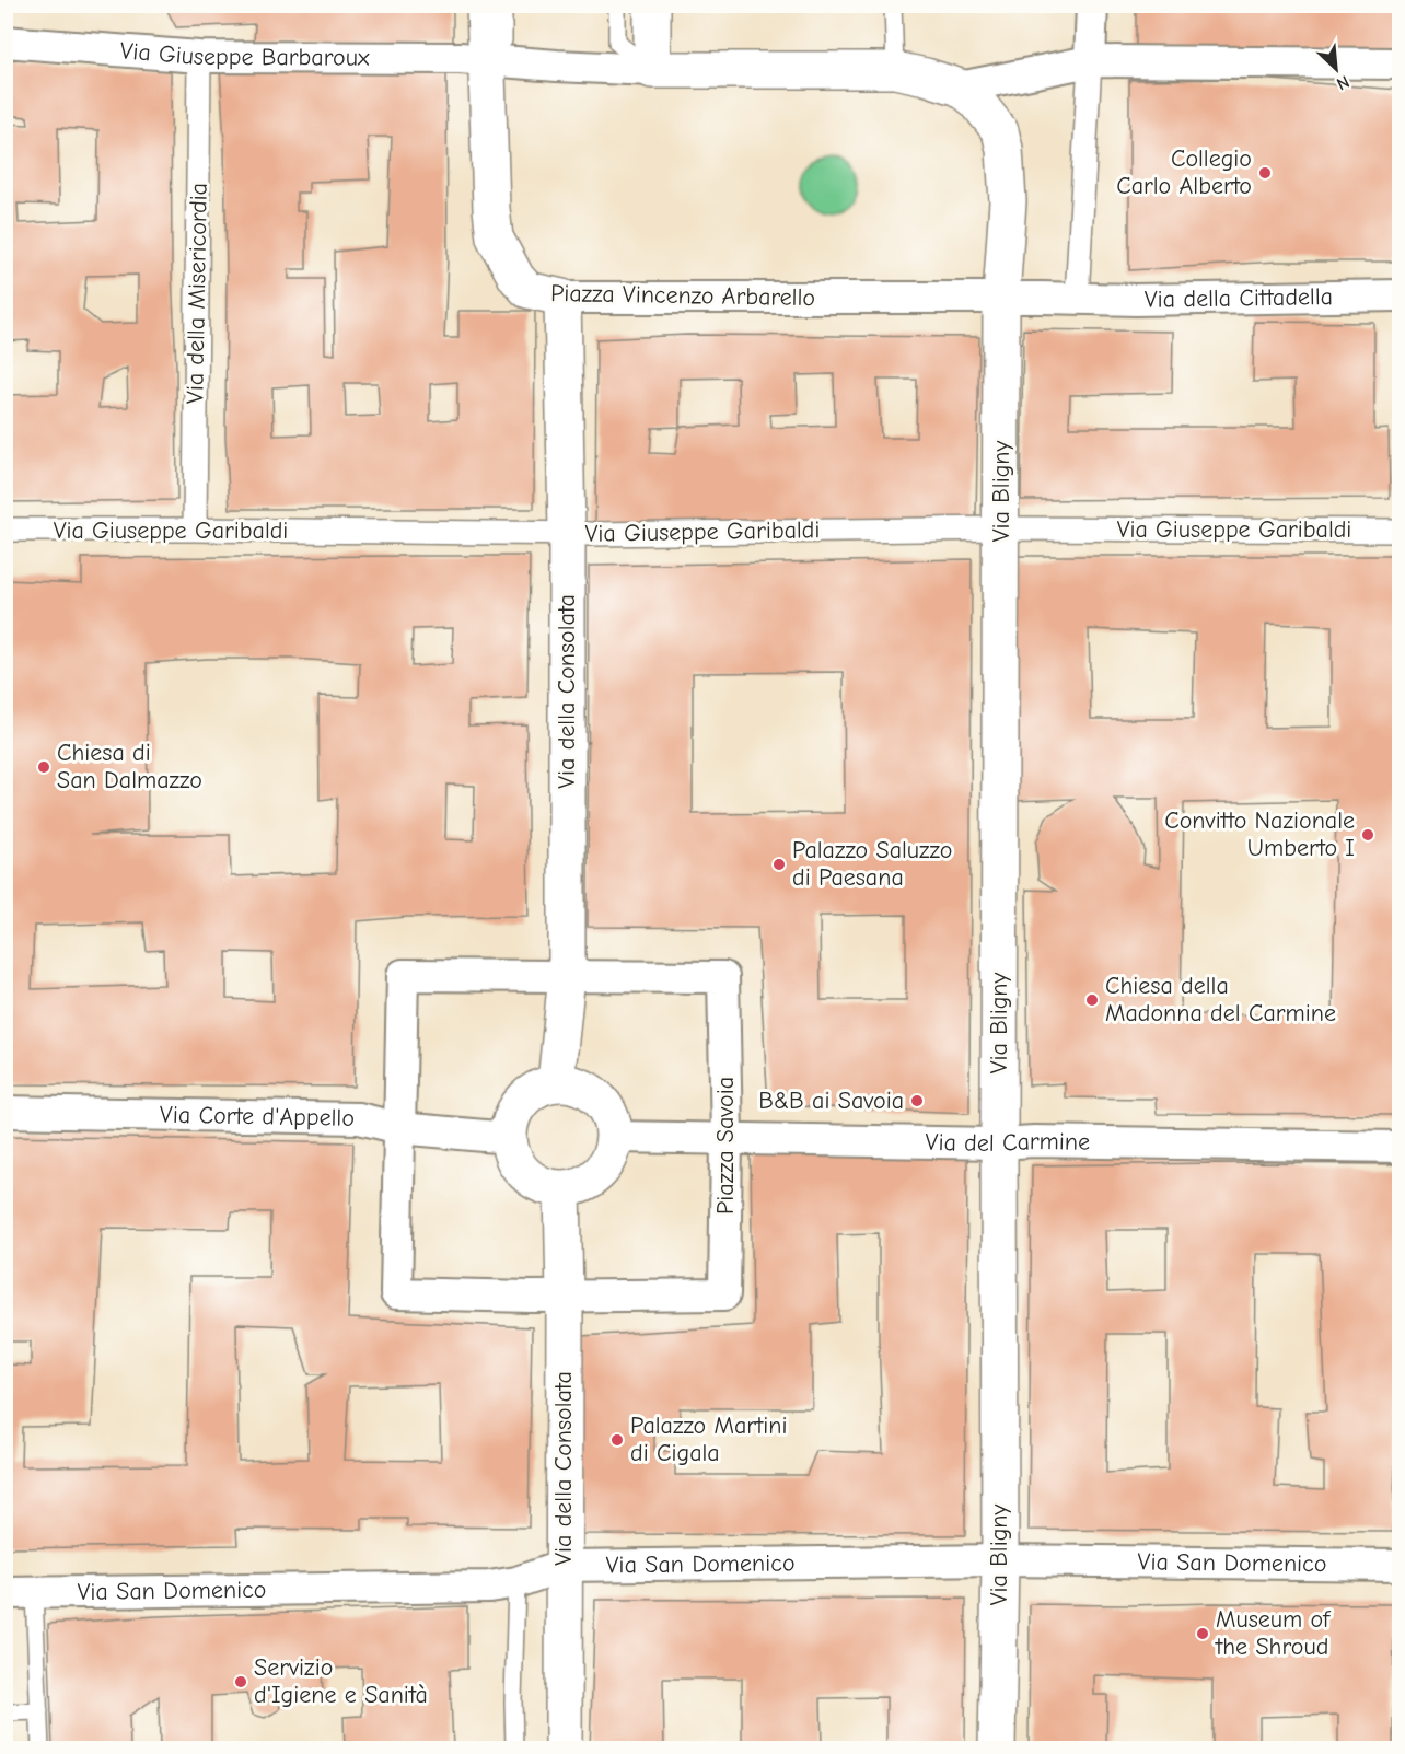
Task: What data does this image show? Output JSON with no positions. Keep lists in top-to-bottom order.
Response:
{
  "streets": {
    "street": [
      "Via Giuseppe Barbaroux",
      "Via della Misericordia",
      "Piazza Vincenzo Arbarello",
      "Via della Cittadella",
      "Via Bligny",
      "Via Giuseppe Garibaldi",
      "Via della Consolata",
      "Via Corte d'Appello",
      "Via del Carmine",
      "Piazza Savoia",
      "Via San Domenico"
    ]
  },
  "crossings": [
    ["Via Giuseppe Barbaroux", "Via della Misericordia"],
    ["Via Giuseppe Barbaroux", "Piazza Vincenzo Arbarello"],
    ["Via della Misericordia", "Via Giuseppe Garibaldi"],
    ["Piazza Vincenzo Arbarello", "Via della Cittadella"],
    ["Piazza Vincenzo Arbarello", "Via Bligny"],
    ["Piazza Vincenzo Arbarello", "Via della Consolata"],
    ["Via Bligny", "Via Giuseppe Garibaldi"],
    ["Via Bligny", "Via del Carmine"],
    ["Via Bligny", "Via San Domenico"],
    ["Via Giuseppe Garibaldi", "Via della Consolata"],
    ["Via della Consolata", "Via Corte d'Appello"],
    ["Via della Consolata", "Via del Carmine"],
    ["Via della Consolata", "Piazza Savoia"],
    ["Via della Consolata", "Via San Domenico"],
    ["Via Corte d'Appello", "Via del Carmine"],
    ["Via Corte d'Appello", "Piazza Savoia"],
    ["Via del Carmine", "Piazza Savoia"]
  ],
  "places": [
    "Collegio Carlo Alberto",
    "Chiesa di San Dalmazzo",
    "Convitto Nazionale Umberto I",
    "Palazzo Saluzzo di Paesana",
    "Chiesa della Madonna del Carmine",
    "B&B ai Savoia",
    "Palazzo Martini di Cigala",
    "Museum of the Shroud",
    "Servizio d'Igiene e Sanità"
  ],
  "north": "bottom right"
}
